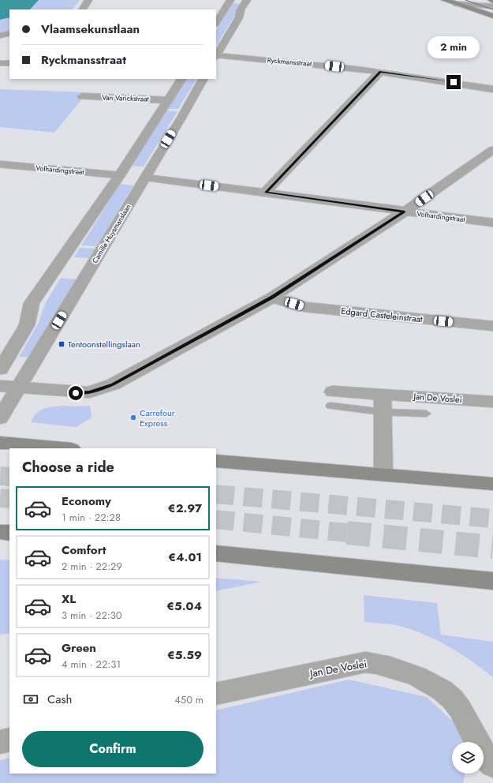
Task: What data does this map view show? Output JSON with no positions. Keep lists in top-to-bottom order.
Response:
{
  "streets": {
    "street": [
      "Ryckmansstraat",
      "Van Varickstraat",
      "Volhardingstraat",
      "Camille Huysmanslaan",
      "Edgard Casteleinstraat",
      "Jan De Voslei"
    ]
  },
  "crossings": [
    ["Volhardingstraat", "Camille Huysmanslaan"]
  ],
  "places": {
    "transit": ["Tentoonstellingslaan"],
    "other": ["Carrefour Express"]
  },
  "page": {
    "banner": ["Vlaamsekunstlaan", "Ryckmansstraat"],
    "bubble": "2 min",
    "heading": "Choose a ride",
    "list": [
      {
        "name": "Economy",
        "note": "1 min · 22:28",
        "value": "€2.97"
      },
      {
        "name": "Comfort",
        "note": "2 min · 22:29",
        "value": "€4.01"
      },
      {
        "name": "XL",
        "note": "3 min · 22:30",
        "value": "€5.04"
      },
      {
        "name": "Green",
        "note": "4 min · 22:31",
        "value": "€5.59"
      }
    ],
    "pay": ["Cash", "450 m"],
    "buttons": "Confirm"
  }
}
